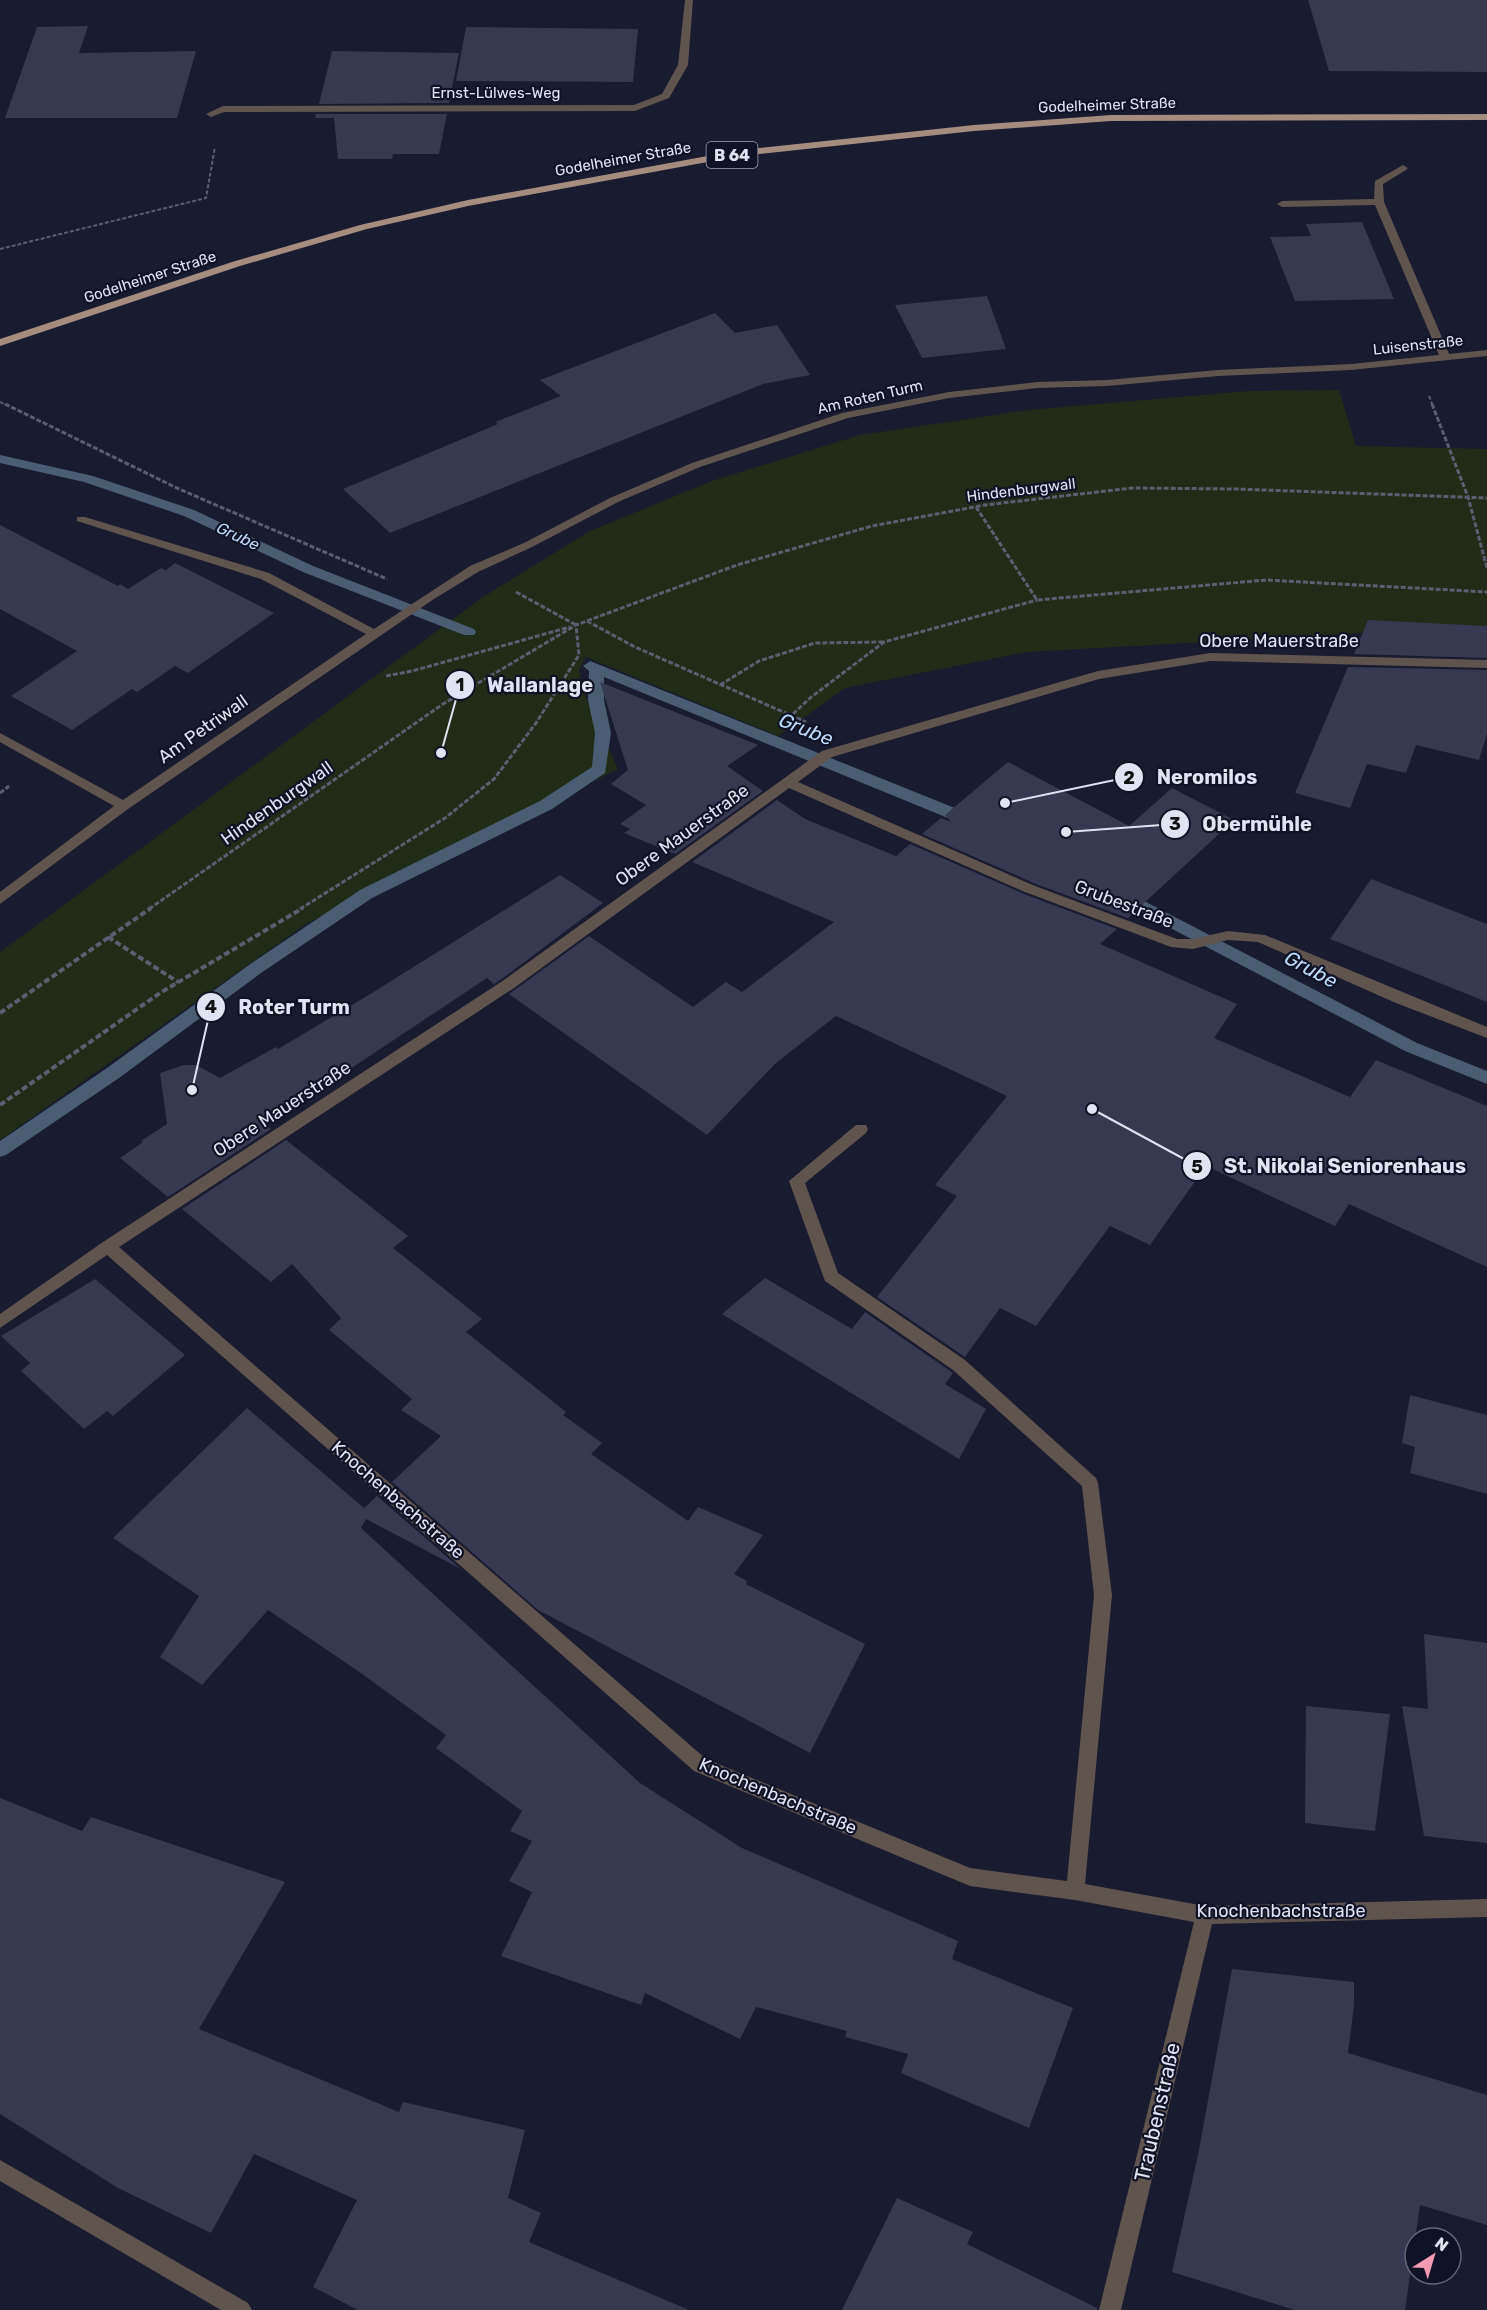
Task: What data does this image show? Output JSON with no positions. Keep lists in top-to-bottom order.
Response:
{
  "streets": {
    "main road": ["Godelheimer Straße", "B 64"],
    "street": [
      "Ernst-Lülwes-Weg",
      "Luisenstraße",
      "Am Roten Turm",
      "Obere Mauerstraße",
      "Am Petriwall",
      "Grubestraße",
      "Knochenbachstraße",
      "Traubenstraße"
    ],
    "path": ["Hindenburgwall"]
  },
  "crossings": [
    ["Luisenstraße", "Am Roten Turm"],
    ["Am Roten Turm", "Am Petriwall"],
    ["Hindenburgwall", "Am Petriwall"],
    ["Obere Mauerstraße", "Grubestraße"],
    ["Obere Mauerstraße", "Knochenbachstraße"],
    ["Knochenbachstraße", "Traubenstraße"]
  ],
  "water": ["Grube"],
  "places": [
    "Wallanlage",
    "Neromilos",
    "Obermühle",
    "Roter Turm",
    "St. Nikolai Seniorenhaus"
  ],
  "north": "top right"
}
